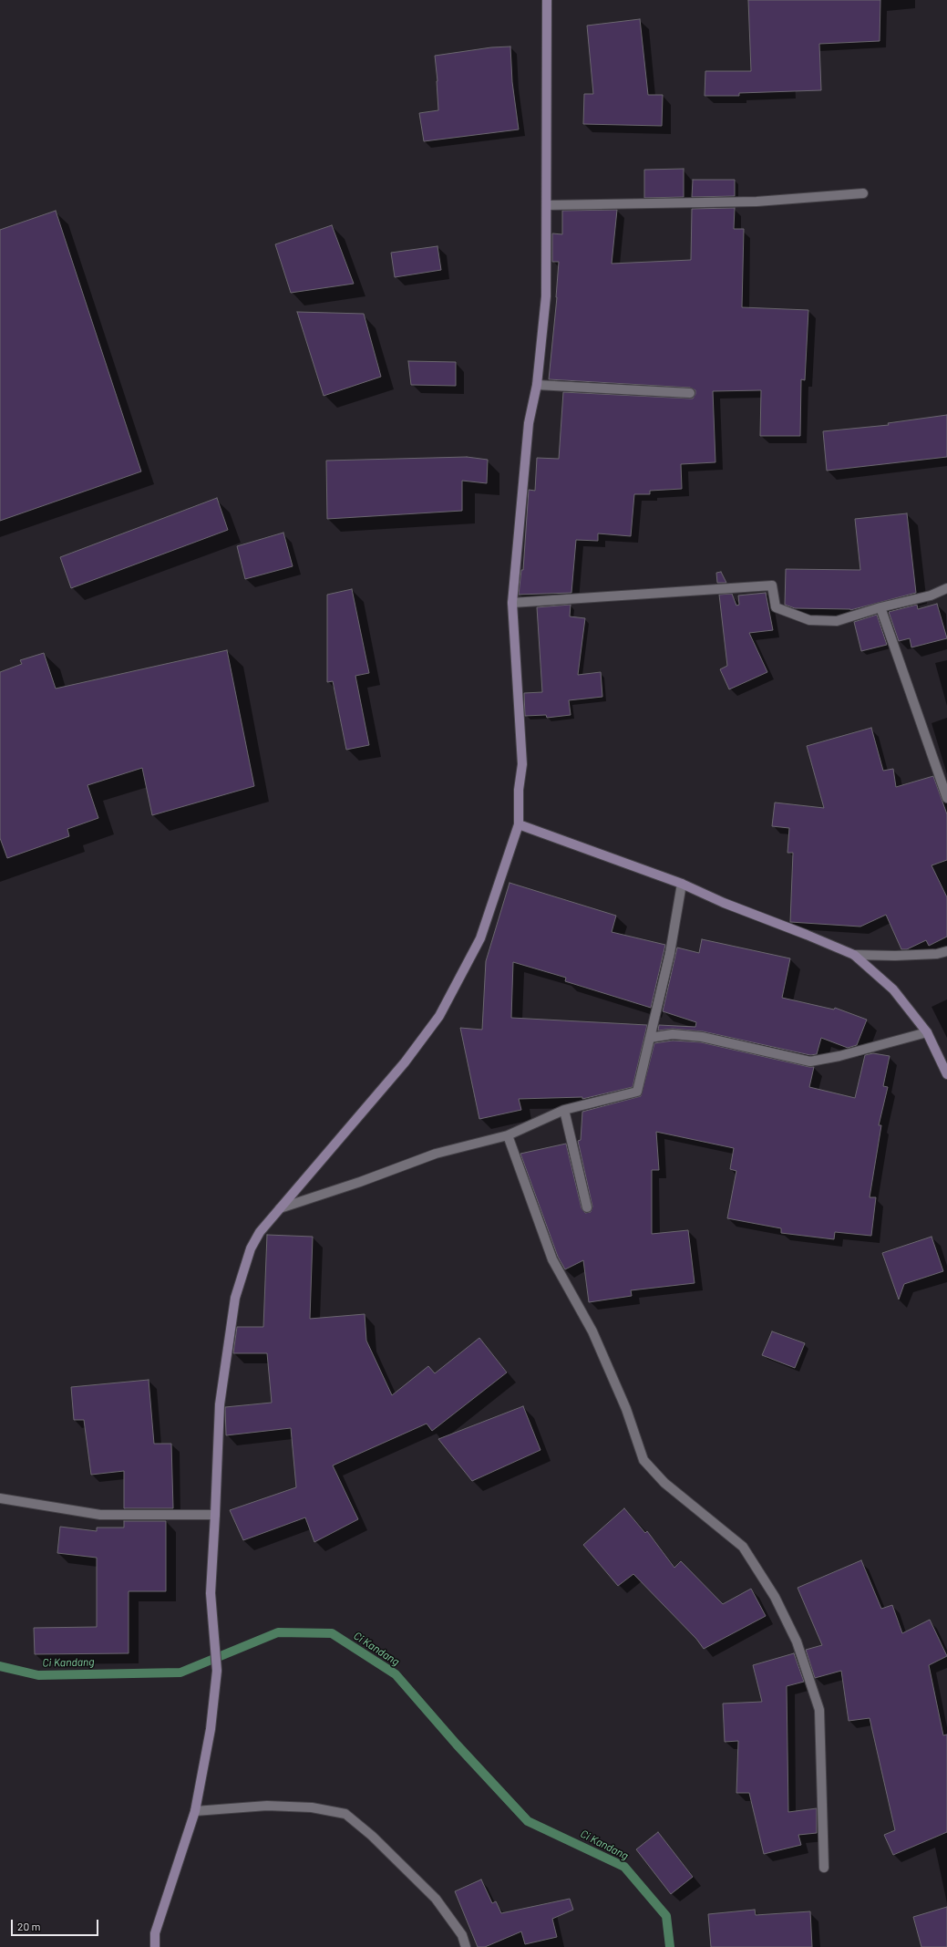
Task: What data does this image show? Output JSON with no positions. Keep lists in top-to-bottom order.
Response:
{
  "water": ["Ci Kandang"],
  "scale_bar": "20 m"
}
